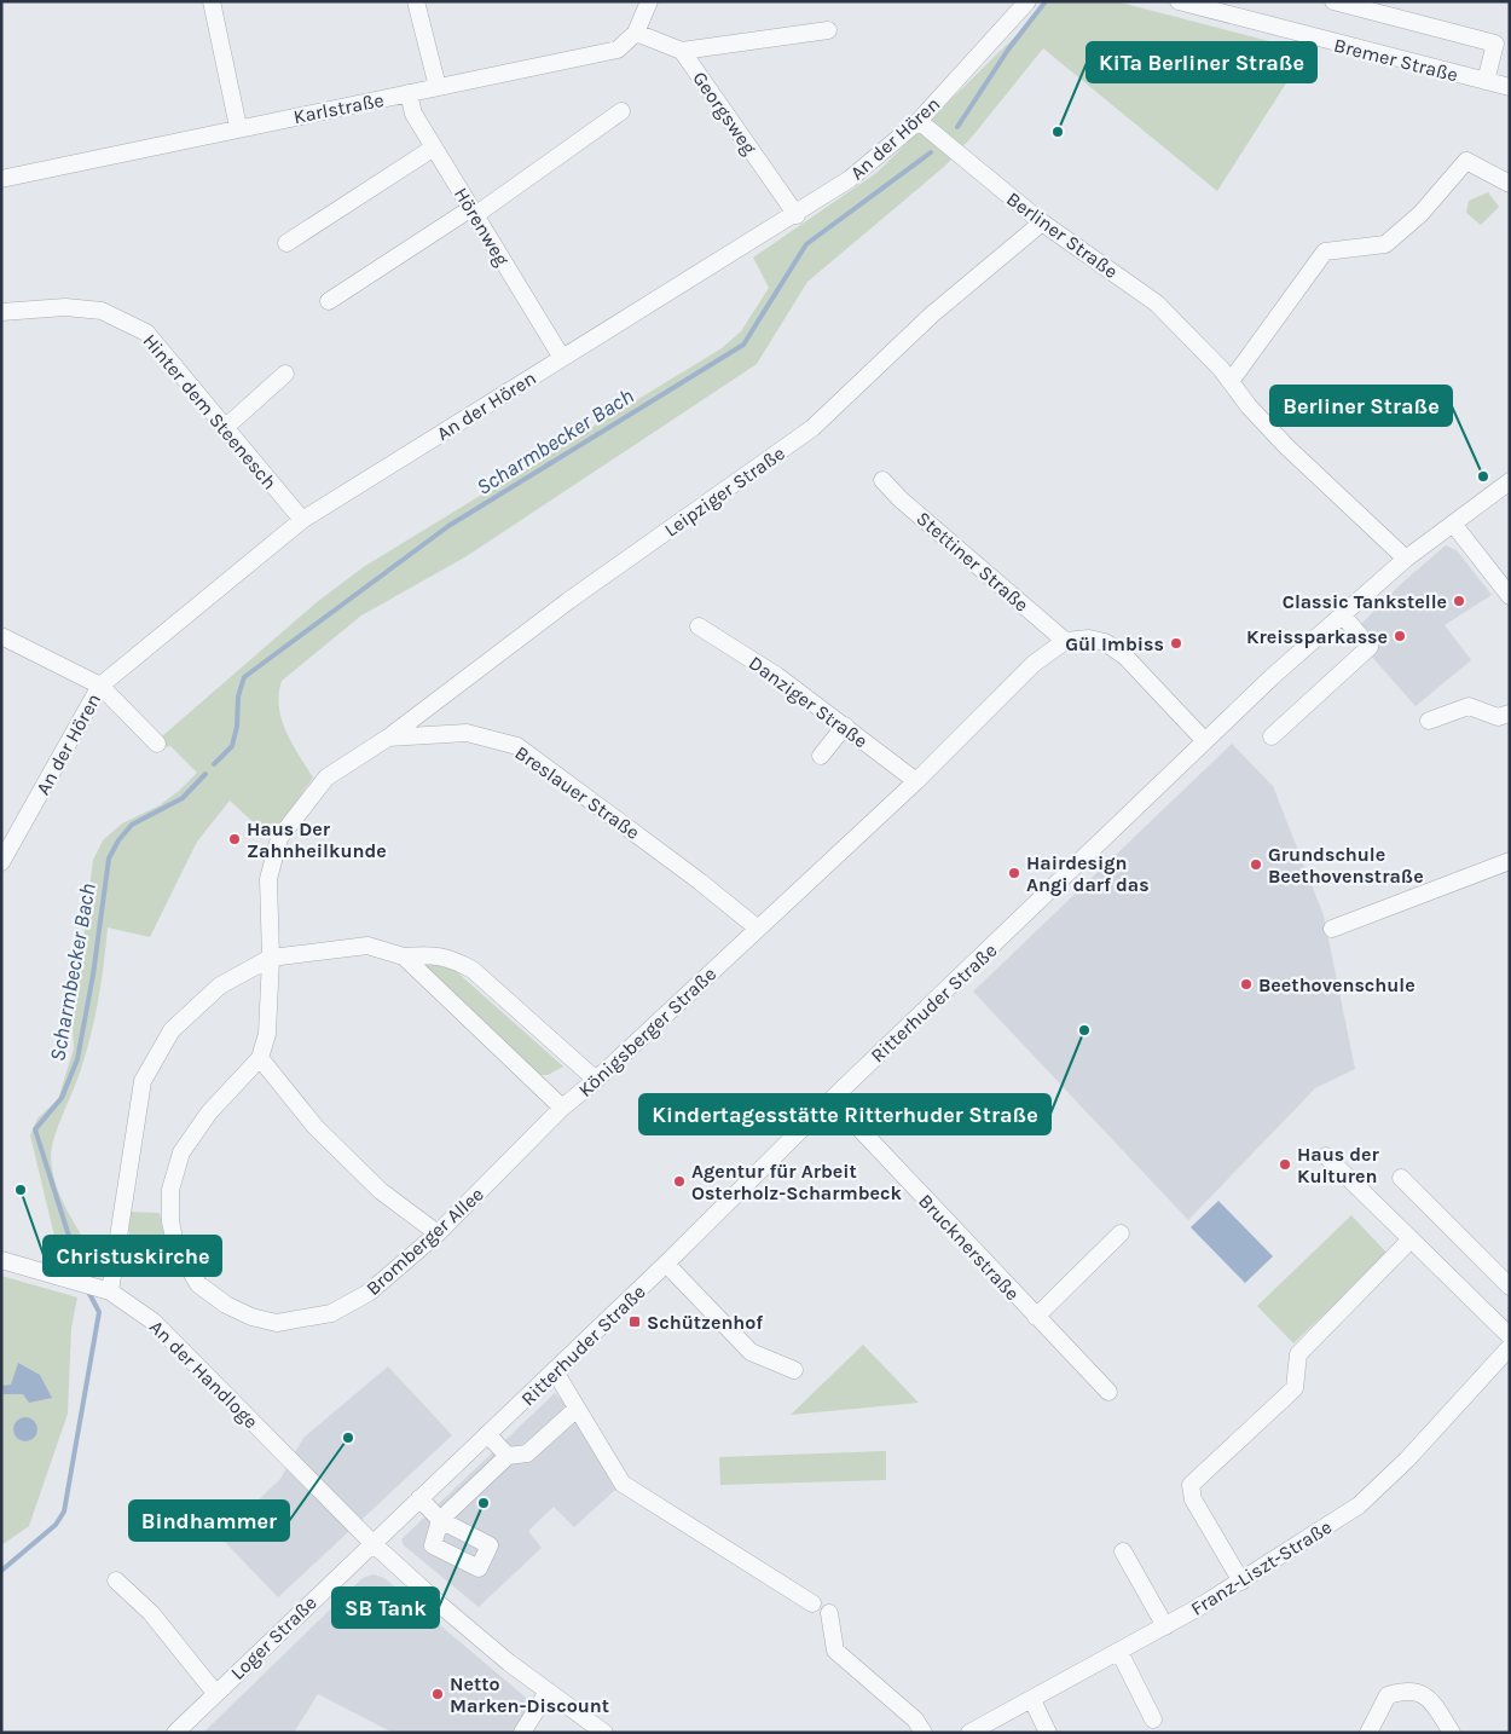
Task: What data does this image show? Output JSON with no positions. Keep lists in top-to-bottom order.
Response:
{
  "streets": {
    "street": [
      "Bremer Straße",
      "Karlstraße",
      "Georgsweg",
      "An der Hören",
      "Hörenweg",
      "Berliner Straße",
      "Hinter dem Steenesch",
      "Leipziger Straße",
      "Stettiner Straße",
      "Danziger Straße",
      "Breslauer Straße",
      "Ritterhuder Straße",
      "Königsberger Straße",
      "Bromberger Allee",
      "Brucknerstraße",
      "An der Handloge",
      "Franz-Liszt-Straße",
      "Loger Straße"
    ]
  },
  "crossings": [
    ["Karlstraße", "Georgsweg"],
    ["Karlstraße", "Hörenweg"],
    ["Georgsweg", "An der Hören"],
    ["An der Hören", "Hörenweg"],
    ["An der Hören", "Berliner Straße"],
    ["An der Hören", "Hinter dem Steenesch"],
    ["Berliner Straße", "Leipziger Straße"],
    ["Berliner Straße", "Ritterhuder Straße"],
    ["Leipziger Straße", "Breslauer Straße"],
    ["Stettiner Straße", "Königsberger Straße"],
    ["Danziger Straße", "Königsberger Straße"],
    ["Breslauer Straße", "Königsberger Straße"],
    ["Breslauer Straße", "Bromberger Allee"],
    ["Ritterhuder Straße", "Brucknerstraße"],
    ["Ritterhuder Straße", "An der Handloge"],
    ["Ritterhuder Straße", "Loger Straße"],
    ["Königsberger Straße", "Bromberger Allee"],
    ["Königsberger Straße", "An der Handloge"],
    ["An der Handloge", "Loger Straße"]
  ],
  "water": ["Scharmbecker Bach"],
  "places": {
    "other": [
      "KiTa Berliner Straße",
      "Berliner Straße",
      "Classic Tankstelle",
      "Kreissparkasse",
      "Gül Imbiss",
      "Haus Der Zahnheilkunde",
      "Grundschule Beethovenstraße",
      "Hairdesign Angi darf das",
      "Beethovenschule",
      "Kindertagesstätte Ritterhuder Straße",
      "Haus der Kulturen",
      "Agentur für Arbeit Osterholz-Scharmbeck",
      "Christuskirche",
      "Bindhammer",
      "SB Tank",
      "Netto Marken-Discount"
    ],
    "transit": ["Schützenhof"]
  }
}
